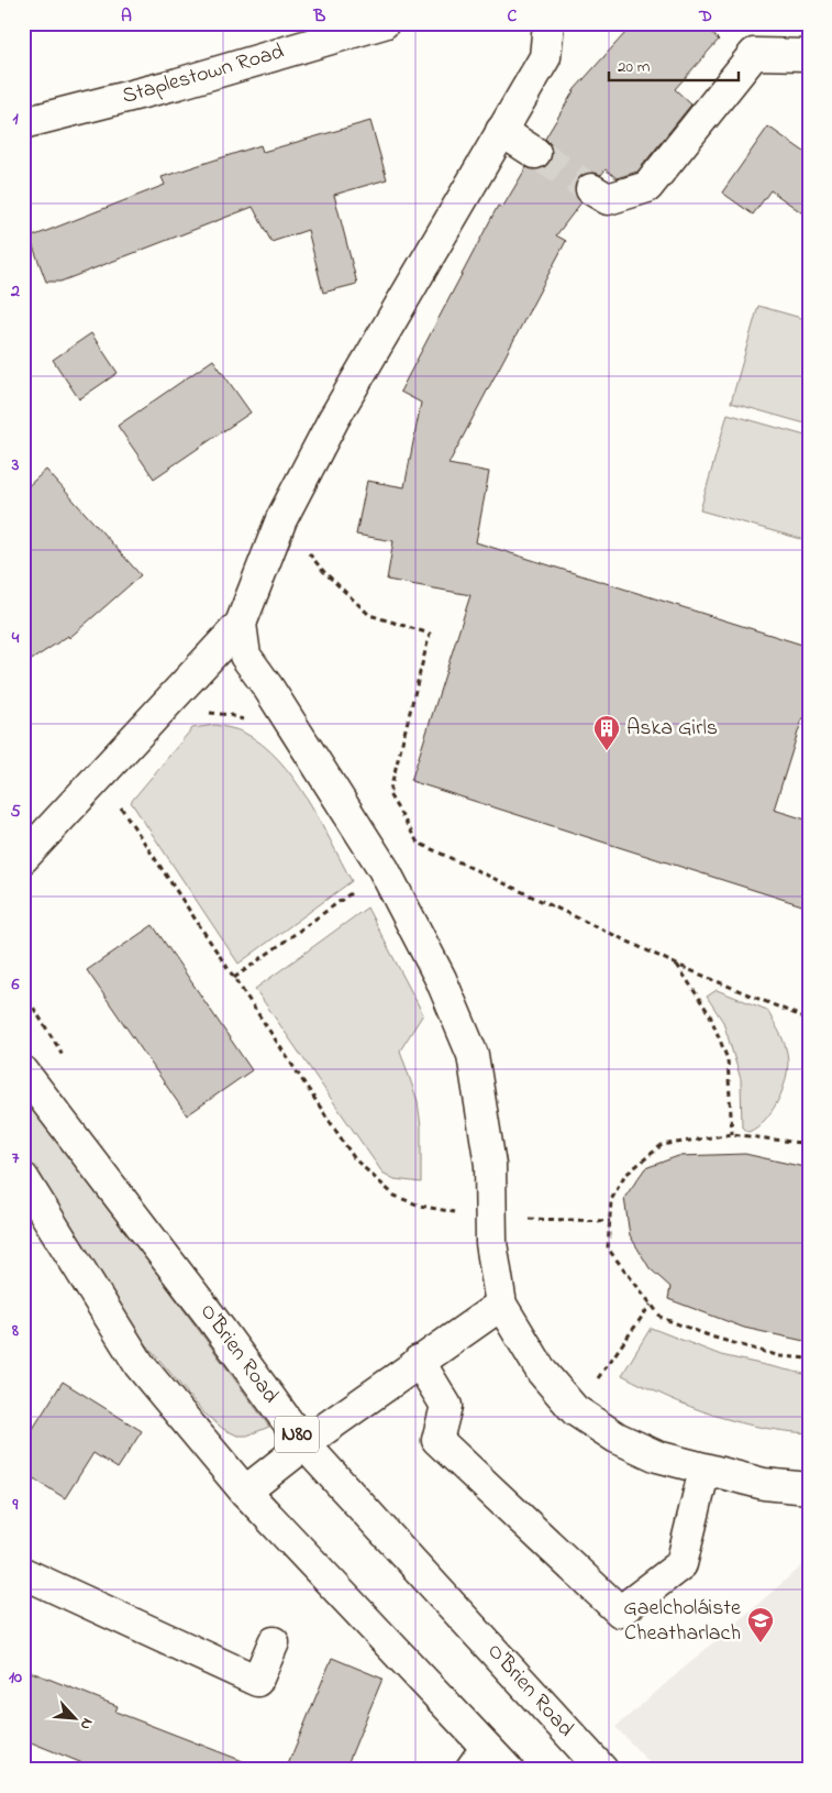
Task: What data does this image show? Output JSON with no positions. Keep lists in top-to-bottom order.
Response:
{
  "streets": {
    "street": ["Staplestown Road", "O'Brien Road", "N80"]
  },
  "places": {
    "building": ["Aska Girls"],
    "school or university": ["Gaelcholáiste Cheatharlach"]
  },
  "scale_bar": "20 m",
  "north": "bottom right",
  "grid": {
    "columns": [
      "A",
      "B",
      "C",
      "D"
    ],
    "rows": [
      "1",
      "2",
      "3",
      "4",
      "5",
      "6",
      "7",
      "8",
      "9",
      "10"
    ]
  }
}
